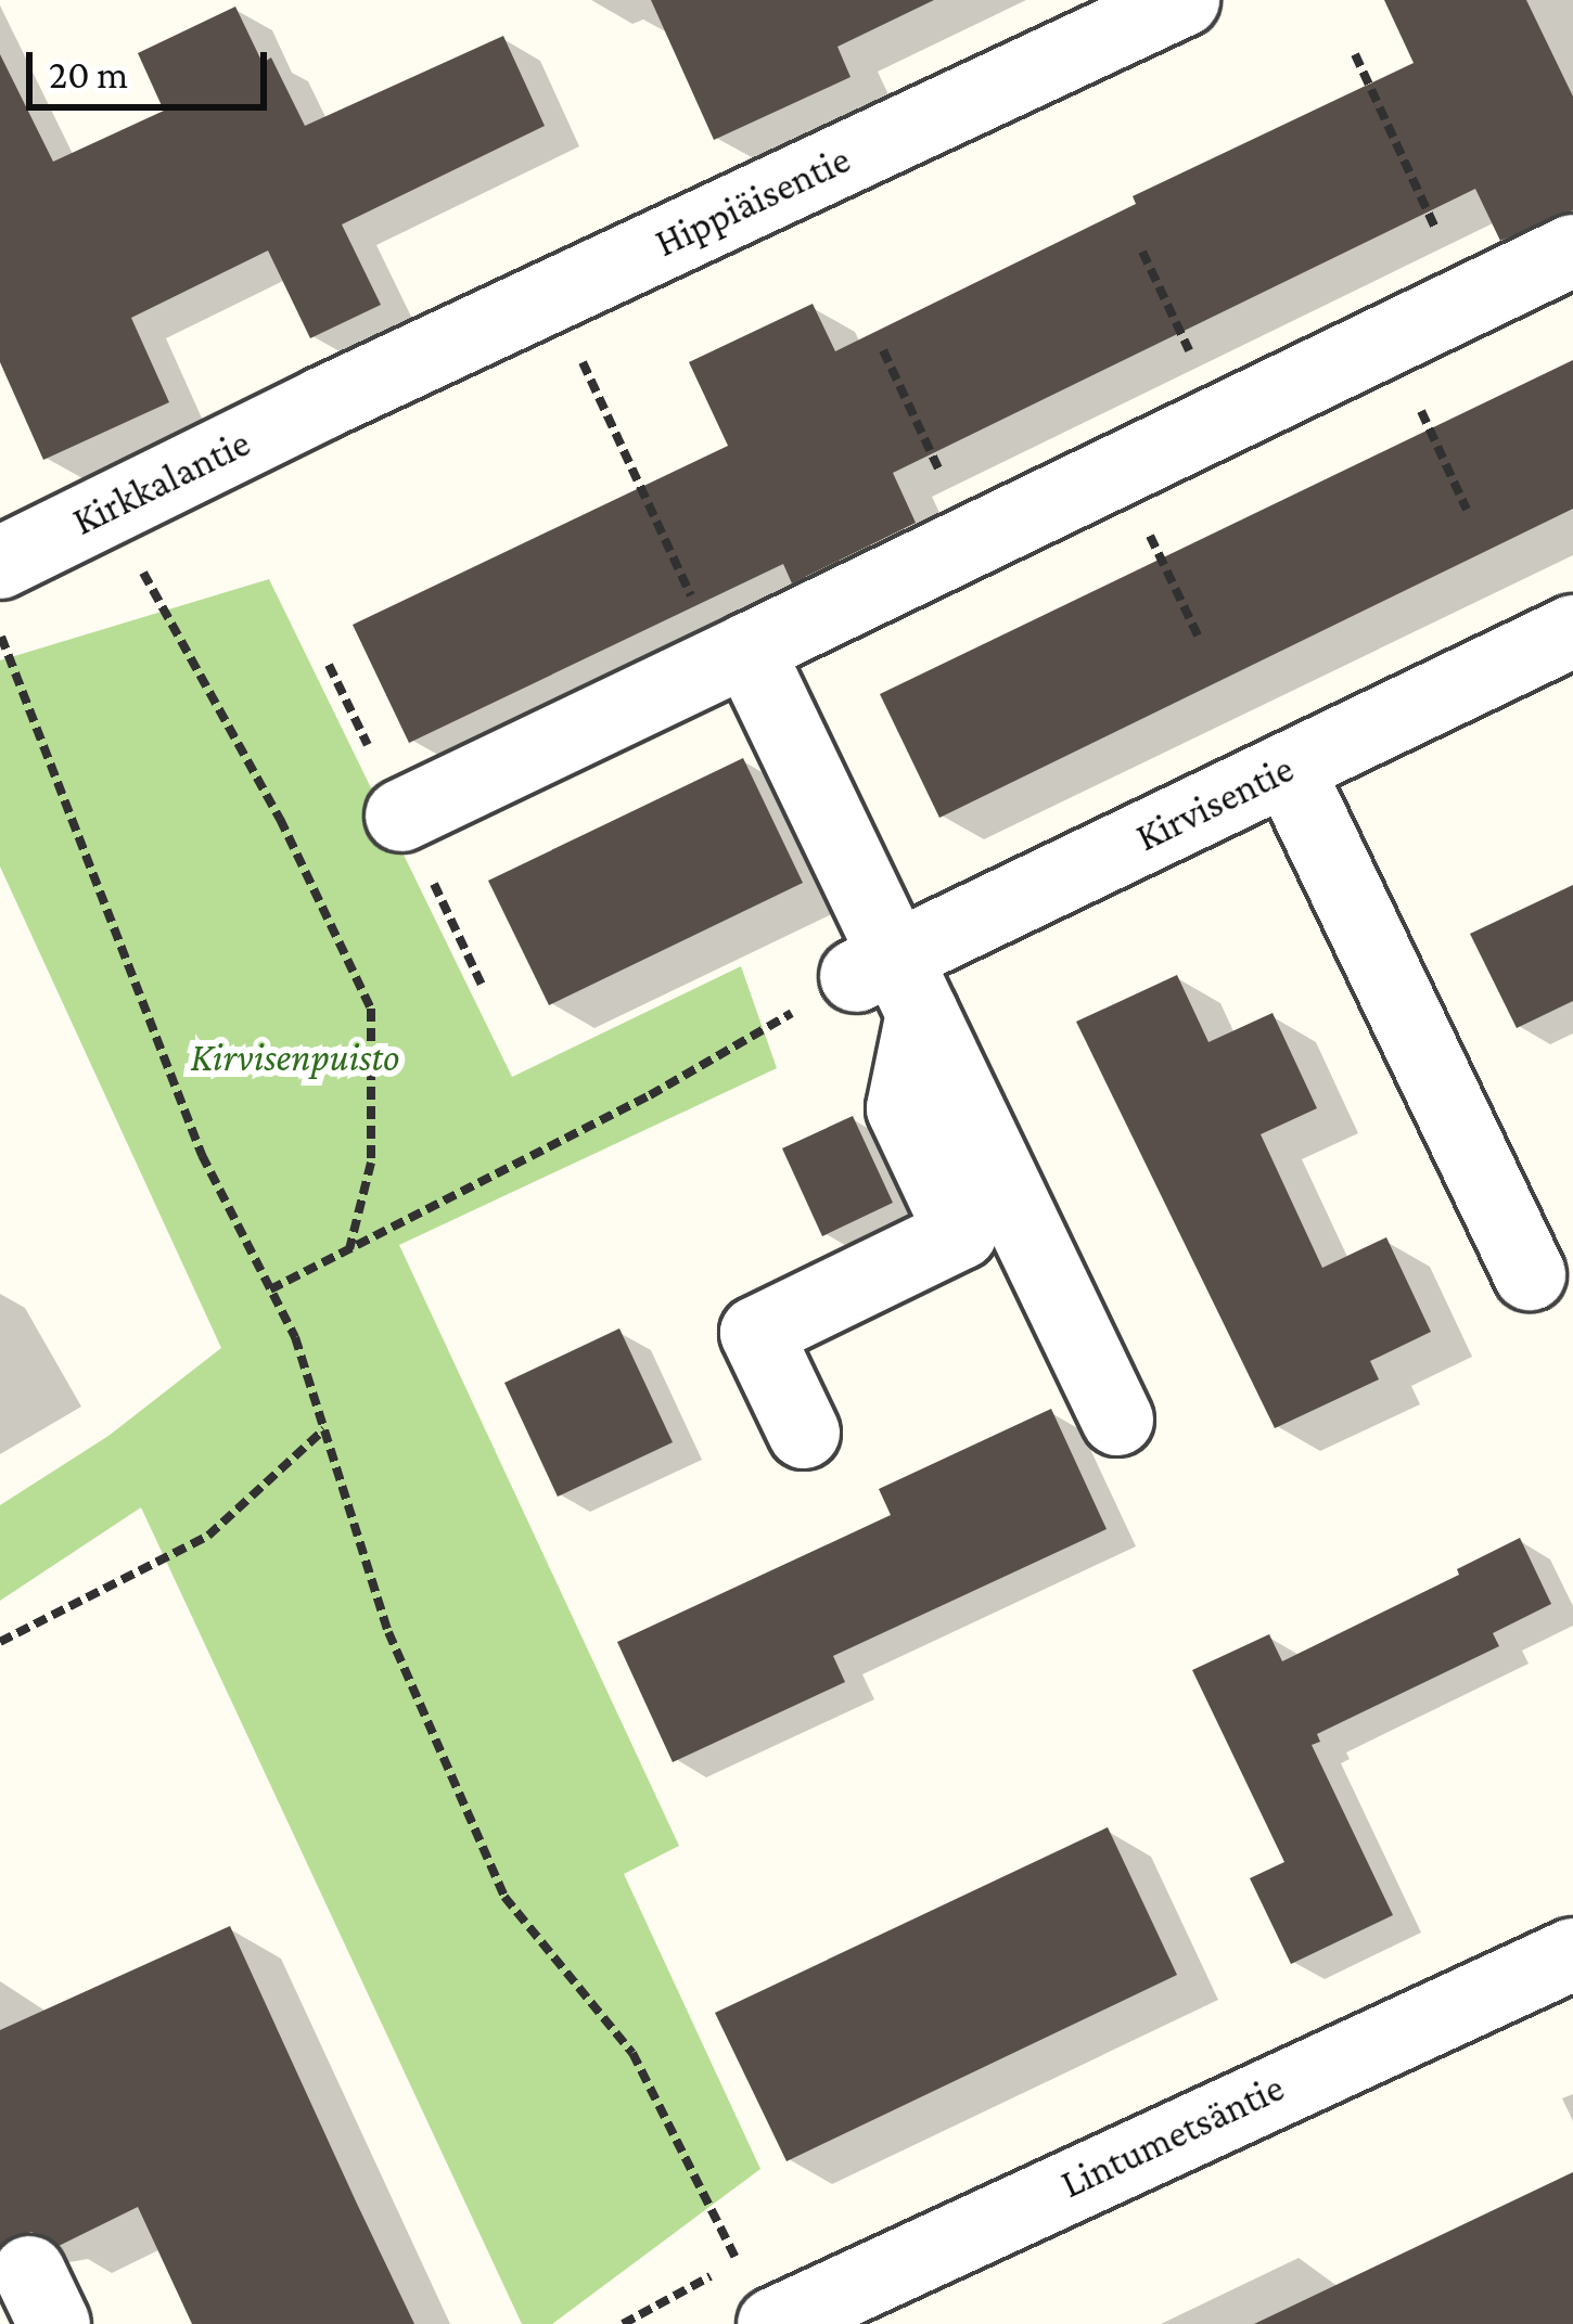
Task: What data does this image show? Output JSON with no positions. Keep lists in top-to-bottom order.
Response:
{
  "streets": {
    "street": [
      "Hippiäisentie",
      "Kirkkalantie",
      "Kirvisentie",
      "Lintumetsäntie"
    ]
  },
  "crossings": [
    ["Hippiäisentie", "Kirkkalantie"]
  ],
  "parks": ["Kirvisenpuisto"],
  "scale_bar": "20 m"
}
